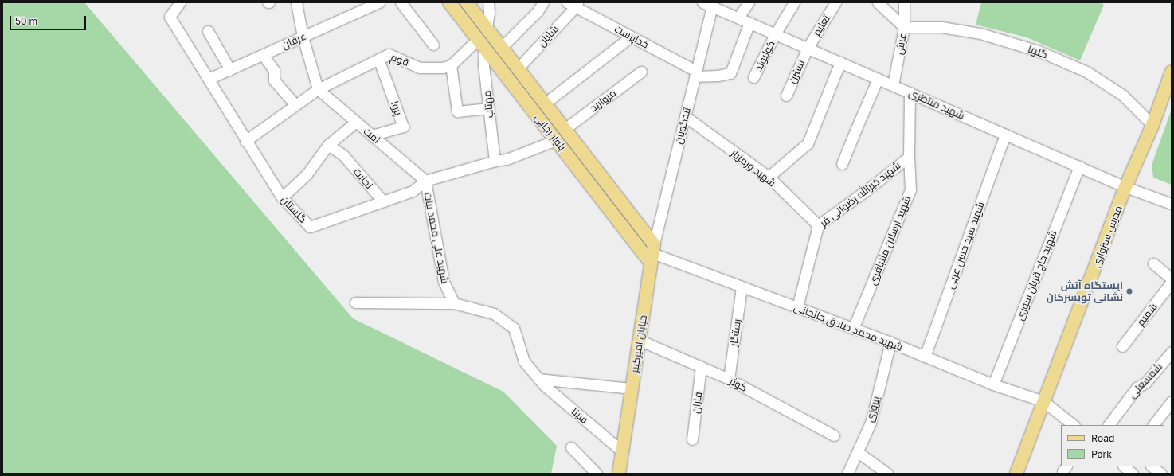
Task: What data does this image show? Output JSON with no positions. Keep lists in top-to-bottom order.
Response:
{
  "streets": {
    "main road": ["بلوار رجایی", "مدرس سبزواری", "خیابان امیرکبیر"],
    "street": [
      "تعلیم",
      "شایان",
      "خداپرست",
      "عرفان",
      "عرش",
      "گلها",
      "کولیوند",
      "قوم",
      "نسترن",
      "مروارید",
      "مهتاب",
      "شهید منتظری",
      "پروا",
      "تندگویان",
      "امت",
      "شهید ورمزیار",
      "نجابت",
      "شهید خیرالله رضوانی فر",
      "گلستان",
      "شهید علی محمد بیات",
      "شهید ارسلان ملاباقری",
      "شهید سید حسن عربی",
      "شهید حاج قربان سوری",
      "شمیم",
      "شهید محمد صادق جانجانی",
      "رستگار",
      "شمسعلی",
      "کوثر",
      "فاران",
      "پیروزی",
      "سینا"
    ]
  },
  "crossings": [
    ["تعلیم", "نسترن"],
    ["تعلیم", "شهید منتظری"],
    ["شایان", "خداپرست"],
    ["شایان", "بلوار رجایی"],
    ["خداپرست", "تندگویان"],
    ["عرفان", "گلستان"],
    ["عرش", "گلها"],
    ["عرش", "شهید منتظری"],
    ["گلها", "مدرس سبزواری"],
    ["کولیوند", "شهید منتظری"],
    ["قوم", "پروا"],
    ["قوم", "امت"],
    ["نسترن", "شهید منتظری"],
    ["مروارید", "بلوار رجایی"],
    ["مهتاب", "بلوار رجایی"],
    ["مهتاب", "گلستان"],
    ["شهید منتظری", "تندگویان"],
    ["شهید منتظری", "مدرس سبزواری"],
    ["شهید منتظری", "شهید ارسلان ملاباقری"],
    ["شهید منتظری", "شهید سید حسن عربی"],
    ["شهید منتظری", "شهید حاج قربان سوری"],
    ["پروا", "امت"],
    ["تندگویان", "بلوار رجایی"],
    ["تندگویان", "شهید ورمزیار"],
    ["تندگویان", "شهید محمد صادق جانجانی"],
    ["تندگویان", "خیابان امیرکبیر"],
    ["بلوار رجایی", "گلستان"],
    ["بلوار رجایی", "شهید محمد صادق جانجانی"],
    ["بلوار رجایی", "خیابان امیرکبیر"],
    ["امت", "گلستان"],
    ["امت", "شهید علی محمد بیات"],
    ["شهید ورمزیار", "شهید خیرالله رضوانی فر"],
    ["نجابت", "گلستان"],
    ["شهید خیرالله رضوانی فر", "شهید ارسلان ملاباقری"],
    ["شهید خیرالله رضوانی فر", "شهید محمد صادق جانجانی"],
    ["گلستان", "شهید علی محمد بیات"],
    ["مدرس سبزواری", "شهید محمد صادق جانجانی"],
    ["شهید ارسلان ملاباقری", "شهید محمد صادق جانجانی"],
    ["شهید سید حسن عربی", "شهید محمد صادق جانجانی"],
    ["شهید حاج قربان سوری", "شهید محمد صادق جانجانی"],
    ["شهید محمد صادق جانجانی", "رستگار"],
    ["شهید محمد صادق جانجانی", "خیابان امیرکبیر"],
    ["شهید محمد صادق جانجانی", "پیروزی"],
    ["رستگار", "کوثر"],
    ["خیابان امیرکبیر", "کوثر"],
    ["خیابان امیرکبیر", "سینا"],
    ["کوثر", "فاران"]
  ],
  "places": ["ایستگاه آتش نشانی تویسرکان"],
  "legend": ["Road", "Park"],
  "scale_bar": "50 m"
}
